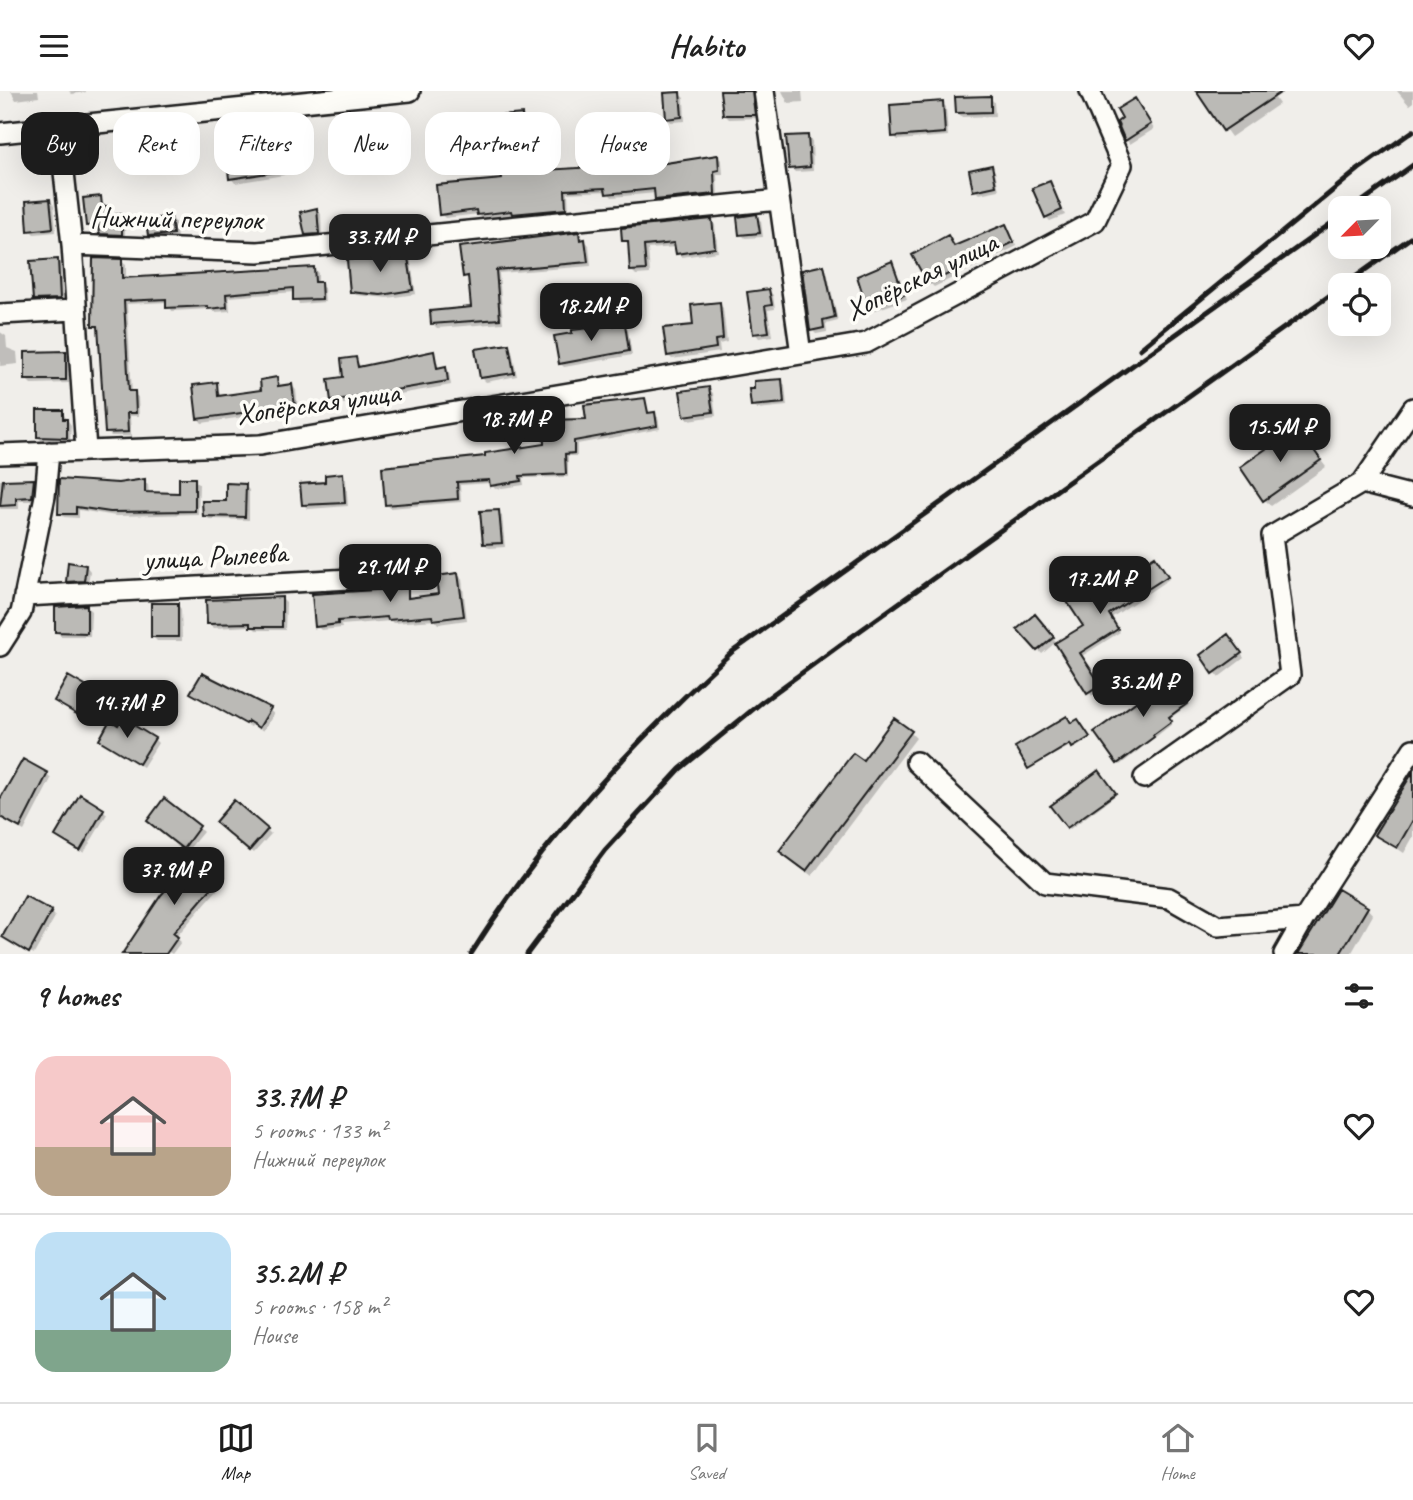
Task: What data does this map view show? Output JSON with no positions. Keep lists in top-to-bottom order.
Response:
{
  "streets": {
    "street": ["Нижний переулок", "Хопёрская улица", "улица Рылеева"]
  },
  "north": "bottom left",
  "page": {
    "header": "Habito",
    "chip": [
      "Buy",
      "Rent",
      "Filters",
      "New",
      "Apartment",
      "House"
    ],
    "price": [
      "33.7M ₽",
      "18.2M ₽",
      "18.7M ₽",
      "15.5M ₽",
      "29.1M ₽",
      "17.2M ₽",
      "35.2M ₽",
      "14.7M ₽",
      "37.9M ₽"
    ],
    "heading": "9 homes",
    "list": [
      {
        "name": "33.7M ₽",
        "note": "5 rooms · 133 m² · Нижний переулок"
      },
      {
        "name": "35.2M ₽",
        "note": "5 rooms · 158 m² · House"
      }
    ],
    "tabs": ["Map", "Saved", "Home"]
  }
}
